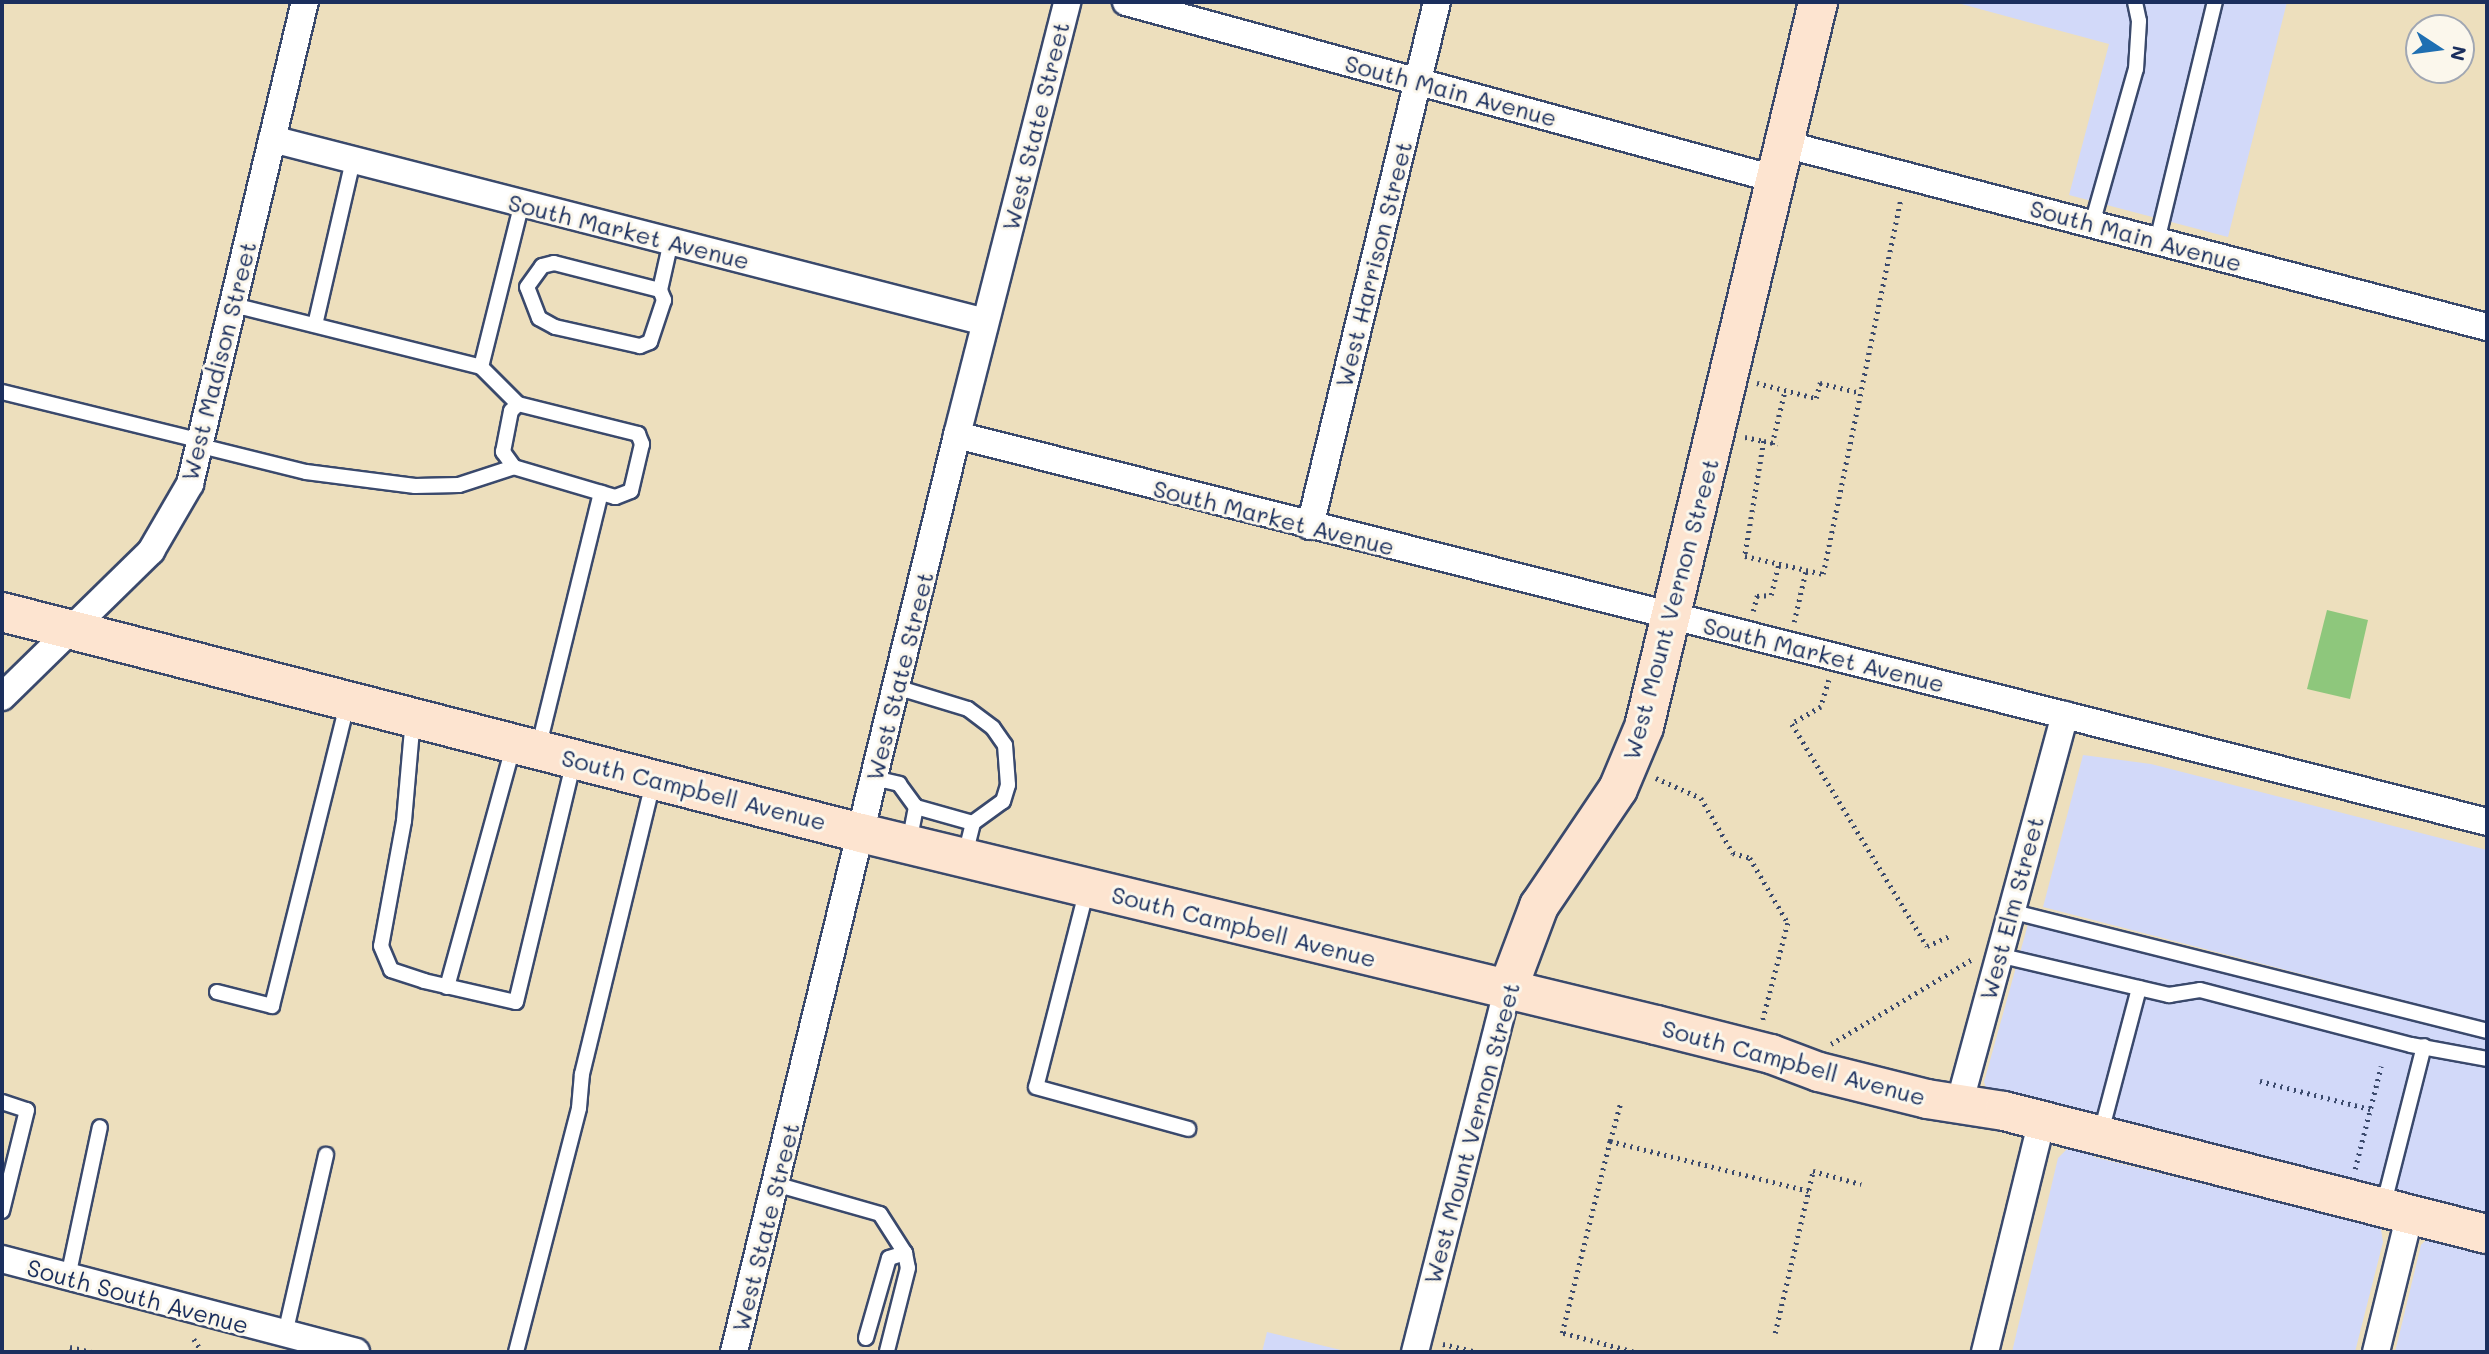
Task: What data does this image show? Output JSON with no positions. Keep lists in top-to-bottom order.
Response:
{
  "streets": {
    "main road": ["West Mount Vernon Street", "South Campbell Avenue"],
    "street": [
      "South Main Avenue",
      "West State Street",
      "South Market Avenue",
      "West Harrison Street",
      "West Madison Street",
      "West Elm Street",
      "South South Avenue"
    ]
  },
  "crossings": [
    ["South Main Avenue", "West Harrison Street"],
    ["South Main Avenue", "West Mount Vernon Street"],
    ["West State Street", "South Market Avenue"],
    ["West State Street", "South Campbell Avenue"],
    ["South Market Avenue", "West Harrison Street"],
    ["South Market Avenue", "West Madison Street"],
    ["South Market Avenue", "West Mount Vernon Street"],
    ["South Market Avenue", "West Elm Street"],
    ["West Madison Street", "South Campbell Avenue"],
    ["West Mount Vernon Street", "South Campbell Avenue"],
    ["South Campbell Avenue", "West Elm Street"]
  ],
  "north": "right"
}
